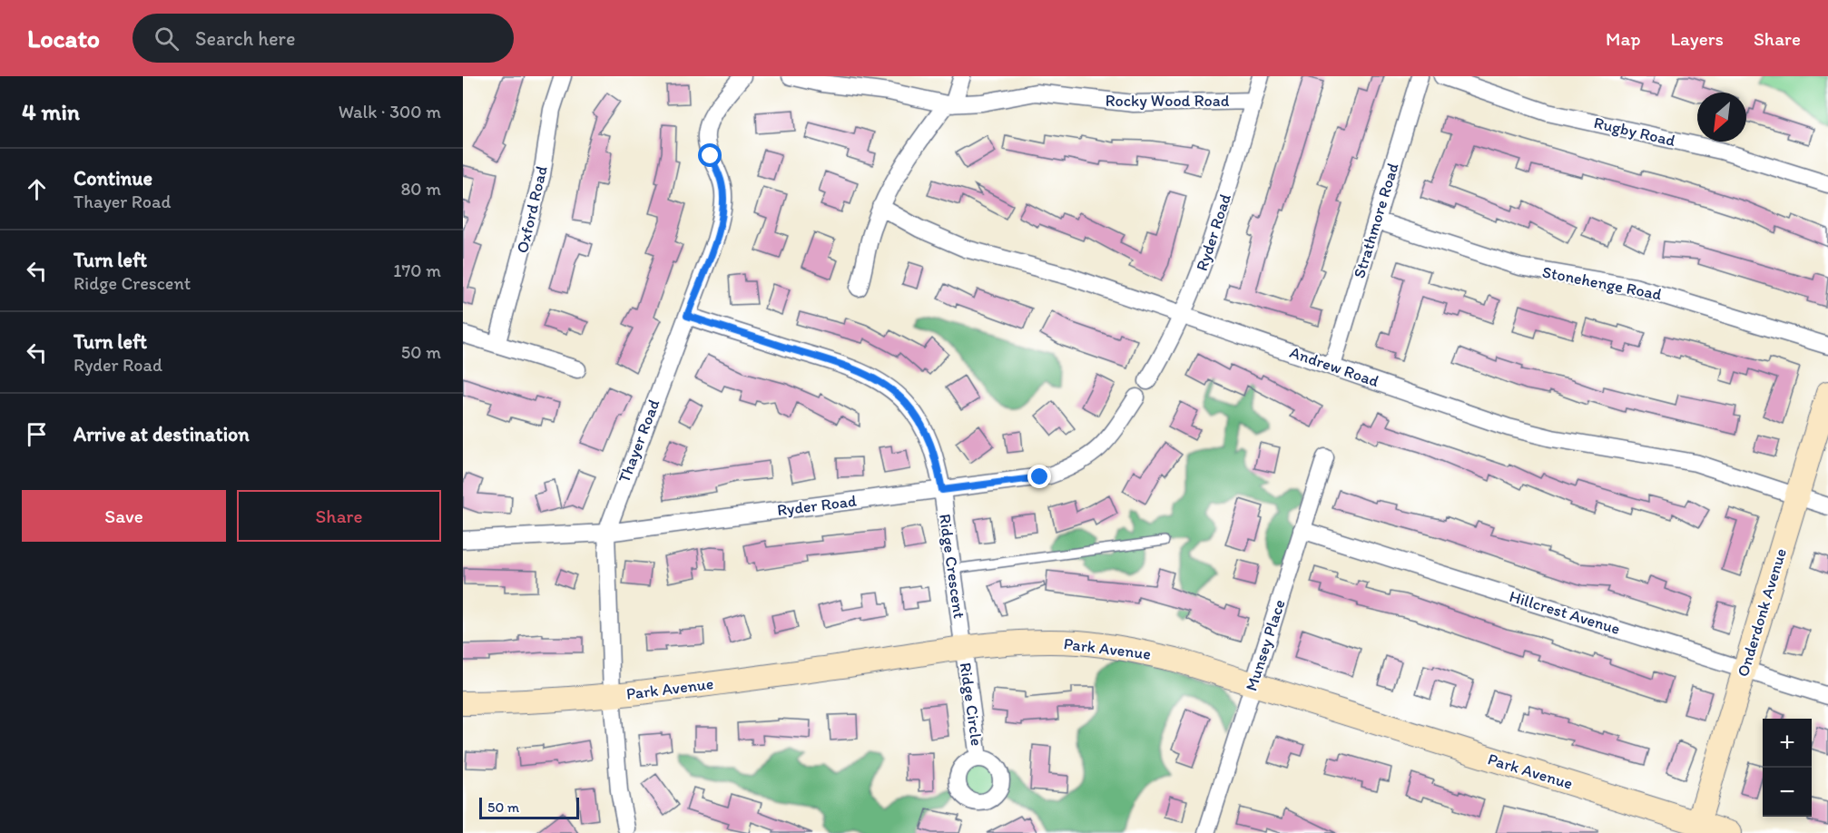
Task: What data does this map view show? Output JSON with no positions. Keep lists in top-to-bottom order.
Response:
{
  "streets": {
    "street": [
      "Rocky Wood Road",
      "Rugby Road",
      "Oxford Road",
      "Strathmore Road",
      "Ryder Road",
      "Stonehenge Road",
      "Andrew Road",
      "Thayer Road",
      "Ridge Crescent",
      "Hillcrest Avenue",
      "Onderdonk Avenue",
      "Munsey Place",
      "Park Avenue",
      "Ridge Circle"
    ]
  },
  "crossings": [
    ["Rocky Wood Road", "Ryder Road"],
    ["Strathmore Road", "Stonehenge Road"],
    ["Strathmore Road", "Andrew Road"],
    ["Ryder Road", "Andrew Road"],
    ["Ryder Road", "Thayer Road"],
    ["Ryder Road", "Ridge Crescent"],
    ["Andrew Road", "Onderdonk Avenue"],
    ["Thayer Road", "Ridge Crescent"],
    ["Thayer Road", "Park Avenue"],
    ["Ridge Crescent", "Park Avenue"],
    ["Ridge Crescent", "Ridge Circle"],
    ["Hillcrest Avenue", "Onderdonk Avenue"],
    ["Hillcrest Avenue", "Munsey Place"],
    ["Onderdonk Avenue", "Park Avenue"],
    ["Munsey Place", "Park Avenue"],
    ["Park Avenue", "Ridge Circle"]
  ],
  "scale_bar": "50 m",
  "north": "bottom left",
  "page": {
    "header": "Locato",
    "search": "Search here",
    "nav": ["Map", "Layers", "Share"],
    "heading": ["4 min", "Walk · 300 m"],
    "list": [
      ["Continue", "Thayer Road", "80 m"],
      ["Turn left", "Ridge Crescent", "170 m"],
      ["Turn left", "Ryder Road", "50 m"],
      "Arrive at destination"
    ],
    "buttons": ["Save", "Share"],
    "map_buttons": ["+", "−"],
    "scale": "50 m"
  }
}
